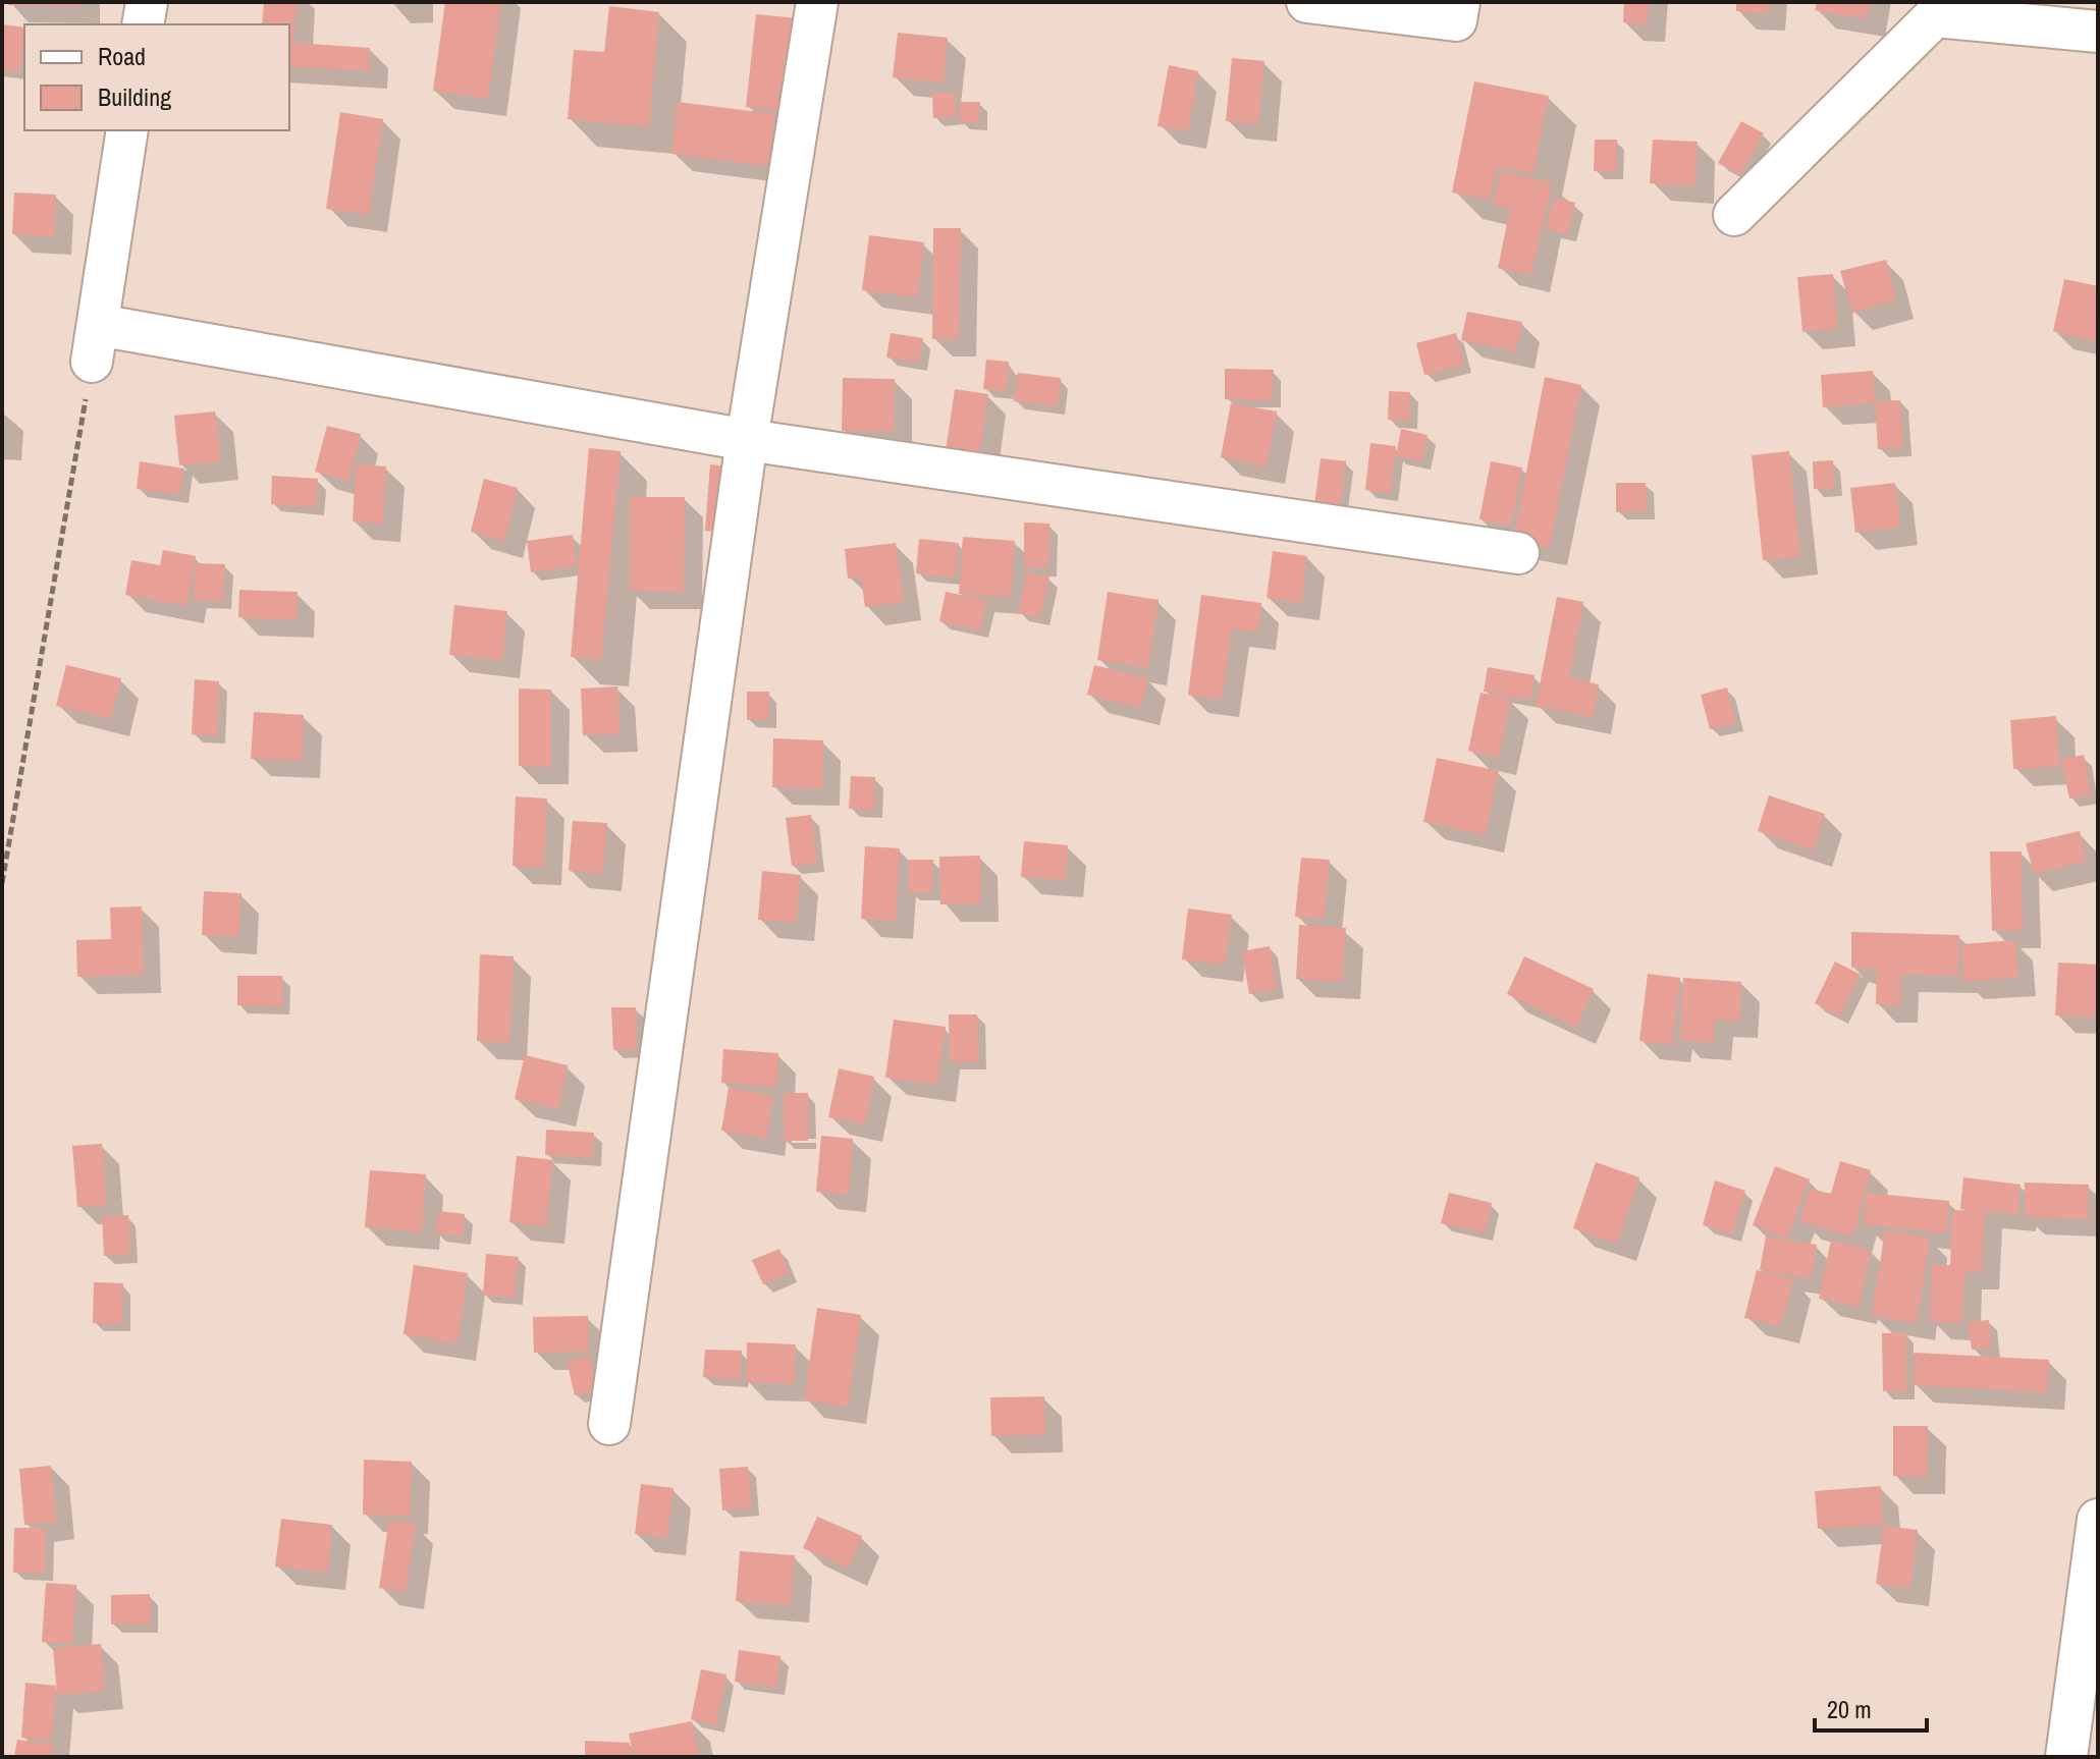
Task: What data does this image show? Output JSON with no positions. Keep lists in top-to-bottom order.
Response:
{
  "legend": ["Road", "Building"],
  "scale_bar": "20 m"
}
